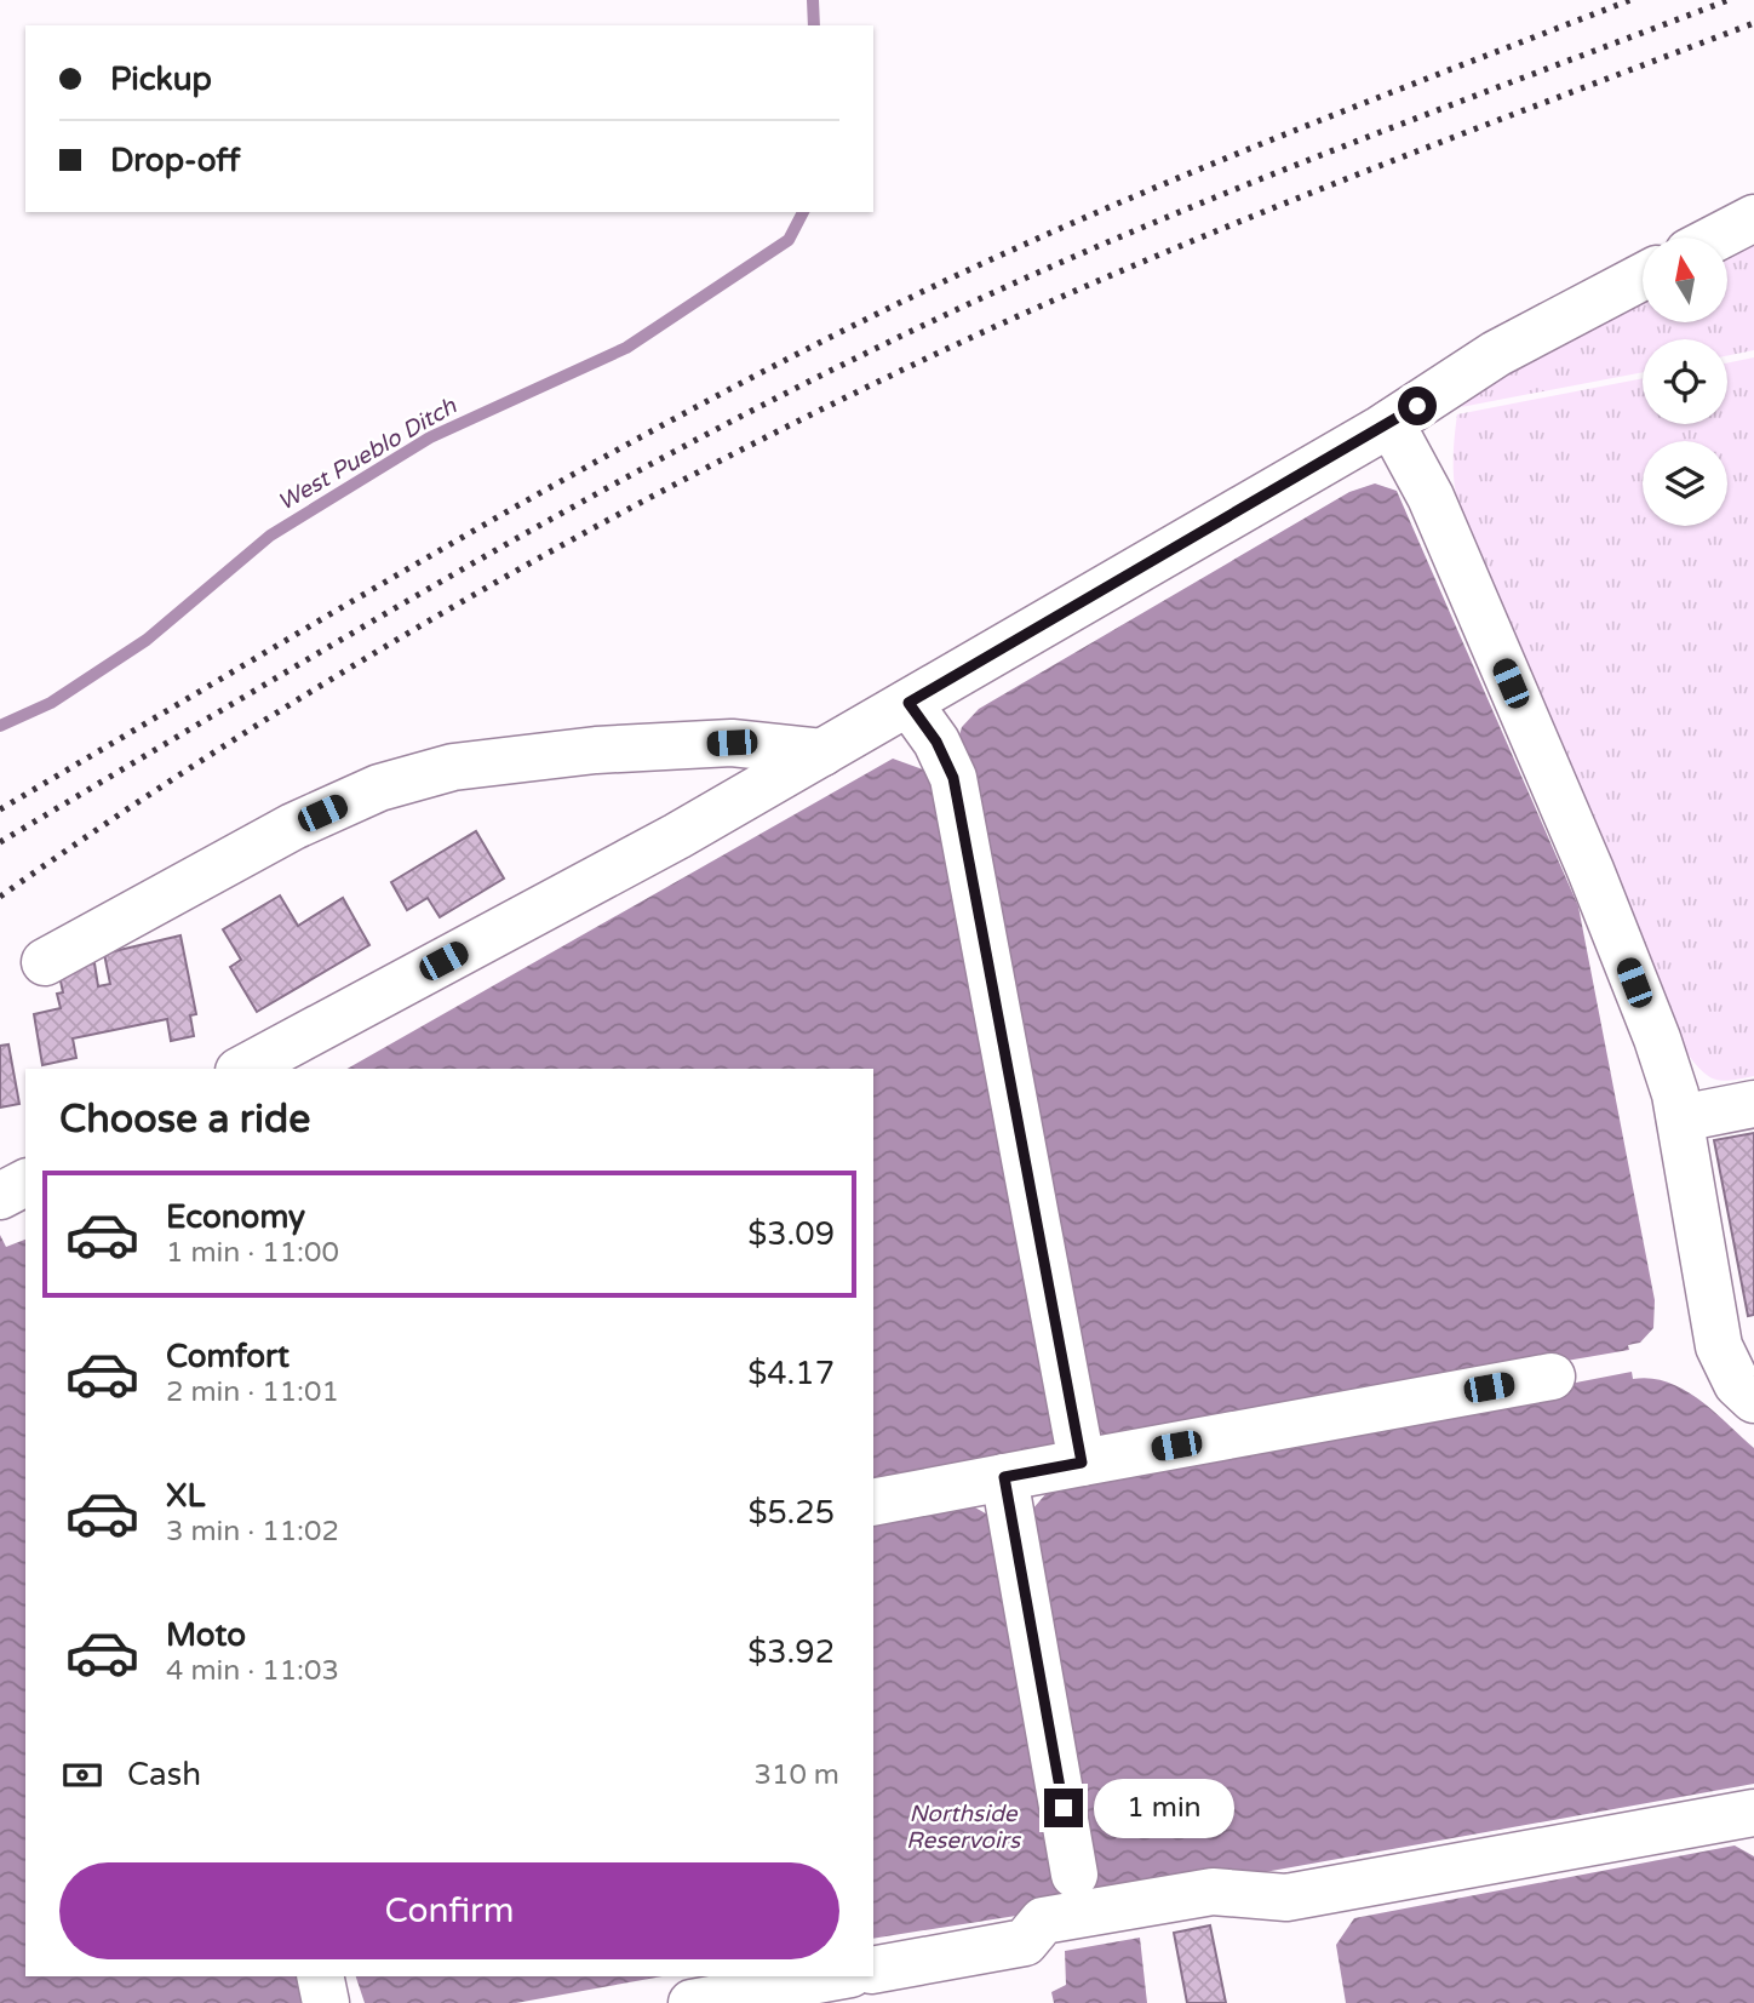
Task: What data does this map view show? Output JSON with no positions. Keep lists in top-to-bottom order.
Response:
{
  "water": ["West Pueblo Ditch", "Northside Reservoirs"],
  "north": "top",
  "page": {
    "banner": ["Pickup", "Drop-off"],
    "heading": "Choose a ride",
    "list": [
      {
        "name": "Economy",
        "note": "1 min · 11:00",
        "value": "$3.09"
      },
      {
        "name": "Comfort",
        "note": "2 min · 11:01",
        "value": "$4.17"
      },
      {
        "name": "XL",
        "note": "3 min · 11:02",
        "value": "$5.25"
      },
      {
        "name": "Moto",
        "note": "4 min · 11:03",
        "value": "$3.92"
      }
    ],
    "pay": ["Cash", "310 m"],
    "bubble": "1 min",
    "buttons": "Confirm"
  }
}
